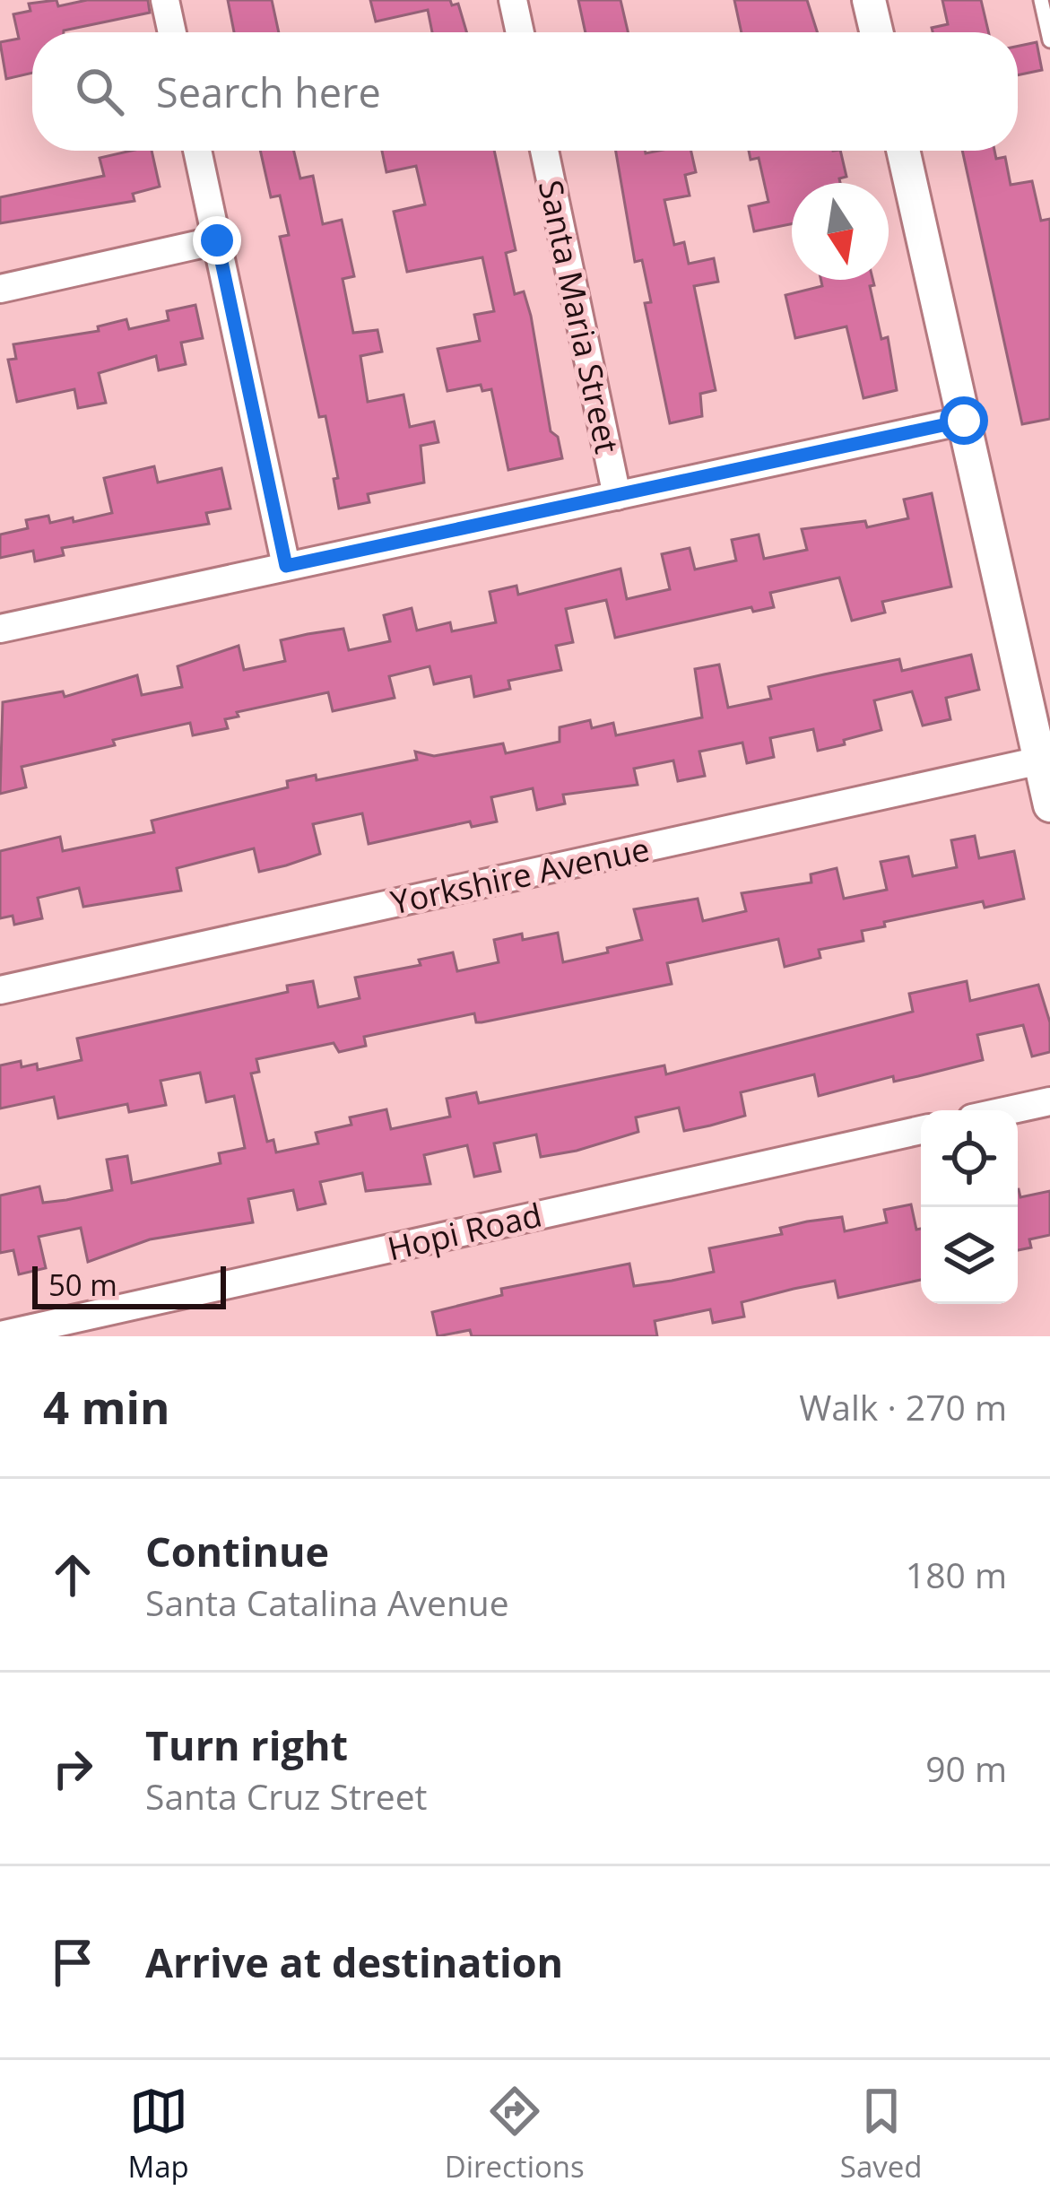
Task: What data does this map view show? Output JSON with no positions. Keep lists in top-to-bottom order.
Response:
{
  "streets": {
    "street": ["Santa Maria Street", "Yorkshire Avenue", "Hopi Road"]
  },
  "scale_bar": "50 m",
  "north": "bottom",
  "page": {
    "search": "Search here",
    "scale": "50 m",
    "heading": ["4 min", "Walk · 270 m"],
    "list": [
      ["Continue", "Santa Catalina Avenue", "180 m"],
      ["Turn right", "Santa Cruz Street", "90 m"],
      "Arrive at destination"
    ],
    "nav": ["Map", "Directions", "Saved"]
  }
}
